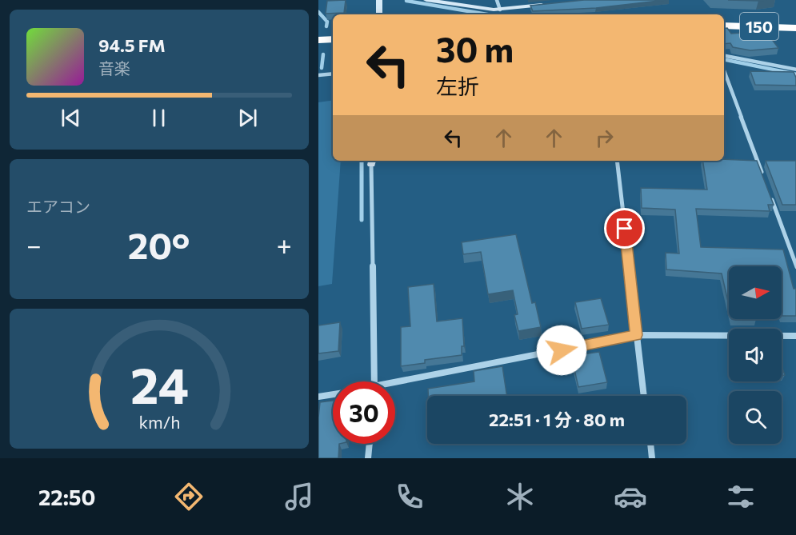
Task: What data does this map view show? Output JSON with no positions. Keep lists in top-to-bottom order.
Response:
{
  "streets": {
    "highway": ["150"]
  },
  "north": "right",
  "page": {
    "turn": ["30 m", "左折"],
    "song": ["94.5 FM", "音楽"],
    "tile": "エアコン",
    "heat": ["−", "20°", "+"],
    "limit": "30",
    "trip": "22:51 · 1 分 · 80 m",
    "tabs": "22:50",
    "gauge": ["24", "km/h"]
  }
}
